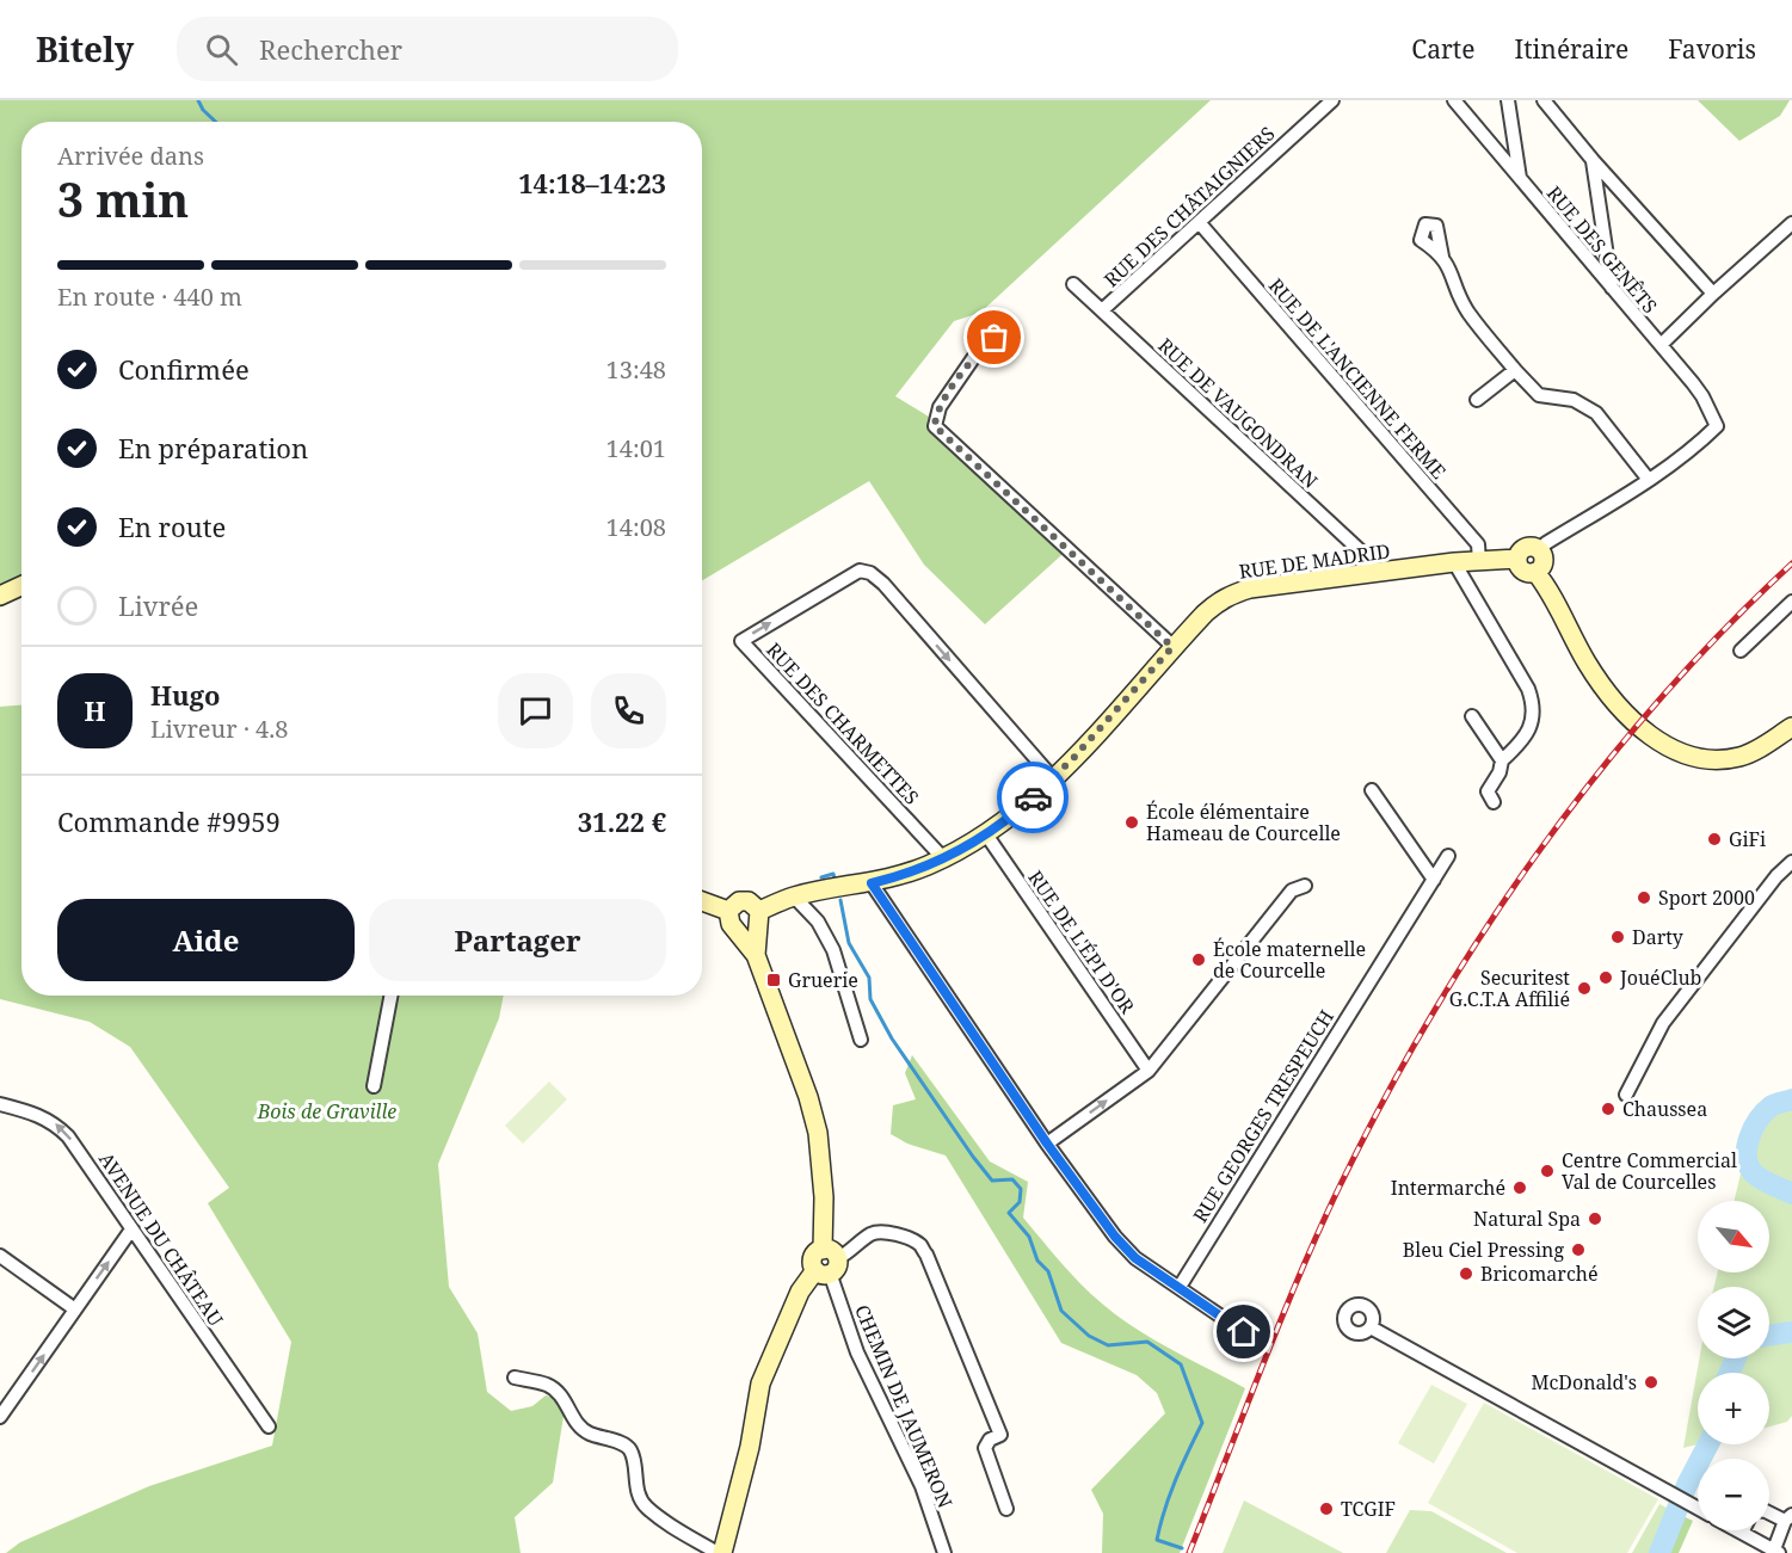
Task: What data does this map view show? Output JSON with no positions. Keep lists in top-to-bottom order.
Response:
{
  "streets": {
    "street": [
      "RUE DES CHÂTAIGNIERS",
      "RUE DES GENÊTS",
      "RUE DE L'ANCIENNE FERME",
      "RUE DE VAUGONDRAN",
      "RUE DE MADRID",
      "RUE DES CHARMETTES",
      "RUE DE L'ÉPI D'OR",
      "RUE GEORGES TRESPEUCH",
      "AVENUE DU CHÂTEAU",
      "CHEMIN DE JAUMERON"
    ]
  },
  "crossings": [
    ["RUE DES CHÂTAIGNIERS", "RUE DE L'ANCIENNE FERME"],
    ["RUE DES CHÂTAIGNIERS", "RUE DE VAUGONDRAN"],
    ["RUE DE L'ANCIENNE FERME", "RUE DE MADRID"],
    ["RUE DE VAUGONDRAN", "RUE DE MADRID"],
    ["RUE DE MADRID", "RUE DES CHARMETTES"],
    ["RUE DE MADRID", "RUE DE L'ÉPI D'OR"]
  ],
  "one_way": ["AVENUE DU CHÂTEAU"],
  "parks": ["Bois de Graville"],
  "places": {
    "other": [
      "École élémentaire Hameau de Courcelle",
      "GiFi",
      "Sport 2000",
      "Darty",
      "École maternelle de Courcelle",
      "JouéClub",
      "Securitest G.C.T.A Affilié",
      "Chaussea",
      "Centre Commercial Val de Courcelles",
      "Intermarché",
      "Natural Spa",
      "Bleu Ciel Pressing",
      "Bricomarché",
      "McDonald's",
      "TCGIF"
    ],
    "transit": ["Gruerie"]
  },
  "north": "bottom right",
  "page": {
    "header": "Bitely",
    "search": "Rechercher",
    "nav": ["Carte", "Itinéraire", "Favoris"],
    "heading": ["3 min", "Arrivée dans", "14:18–14:23"],
    "panel": [
      "Hugo",
      "Livreur · 4.8",
      "Commande #9959",
      "31.22 €"
    ],
    "bar": "En route · 440 m",
    "list": [
      ["Confirmée", "13:48"],
      ["En préparation", "14:01"],
      ["En route", "14:08"],
      "Livrée"
    ],
    "round": "H",
    "buttons": ["Aide", "Partager"],
    "map_buttons": ["+", "−"]
  }
}
